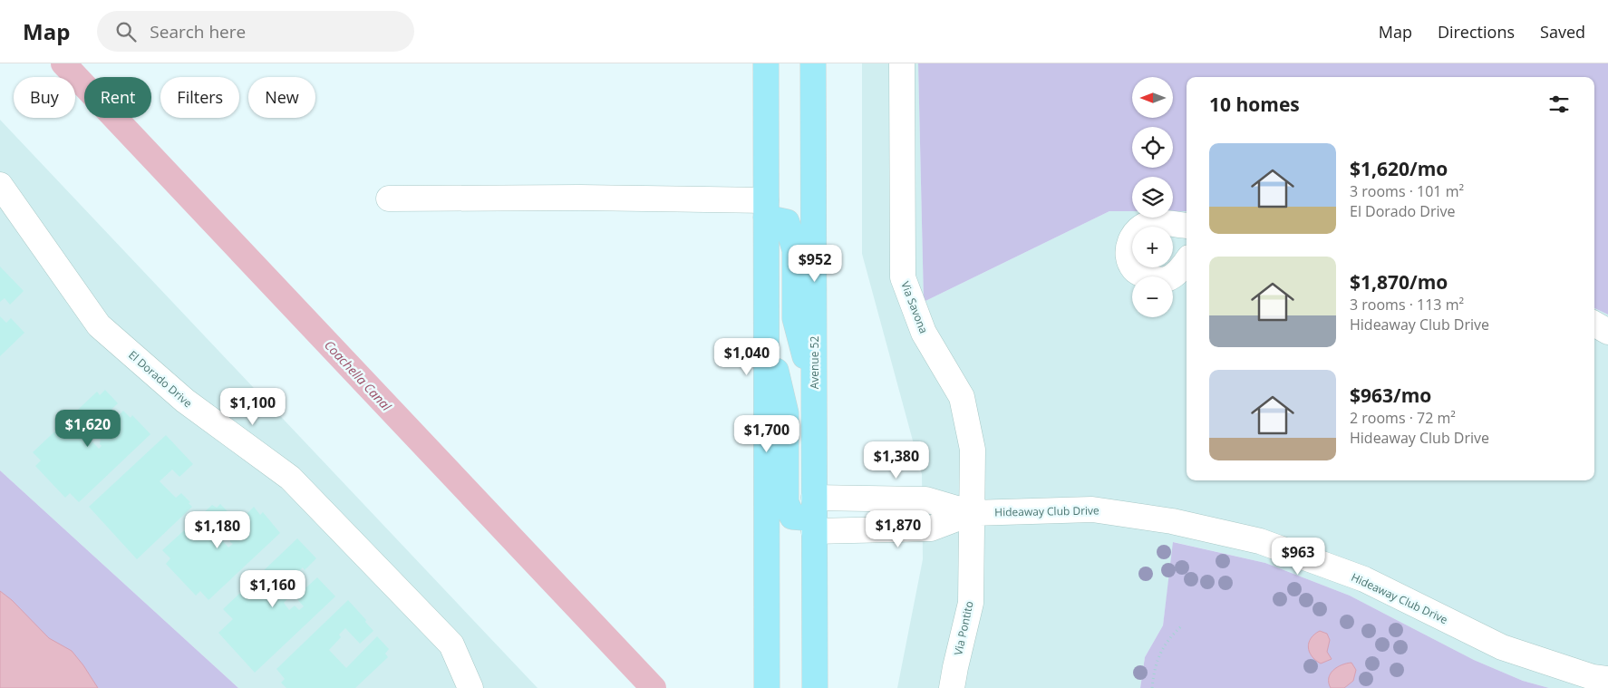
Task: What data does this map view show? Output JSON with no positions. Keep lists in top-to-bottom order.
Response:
{
  "streets": {
    "main road": ["Avenue 52"],
    "street": [
      "Via Savona",
      "El Dorado Drive",
      "Hideaway Club Drive",
      "Via Pontito"
    ]
  },
  "crossings": [
    ["Via Savona", "Hideaway Club Drive"],
    ["Via Savona", "Via Pontito"],
    ["Avenue 52", "Hideaway Club Drive"],
    ["Hideaway Club Drive", "Via Pontito"]
  ],
  "water": ["Coachella Canal"],
  "north": "left",
  "page": {
    "header": "Map",
    "search": "Search here",
    "nav": ["Map", "Directions", "Saved"],
    "map_buttons": ["+", "−"],
    "chip": [
      "Buy",
      "Rent",
      "Filters",
      "New"
    ],
    "heading": "10 homes",
    "list": [
      {
        "name": "$1,620/mo",
        "note": "3 rooms · 101 m² · El Dorado Drive"
      },
      {
        "name": "$1,870/mo",
        "note": "3 rooms · 113 m² · Hideaway Club Drive"
      },
      {
        "name": "$963/mo",
        "note": "2 rooms · 72 m² · Hideaway Club Drive"
      }
    ],
    "price": [
      "$952",
      "$1,040",
      "$1,100",
      "$1,620",
      "$1,700",
      "$1,380",
      "$1,870",
      "$1,180",
      "$963",
      "$1,160"
    ]
  }
}
